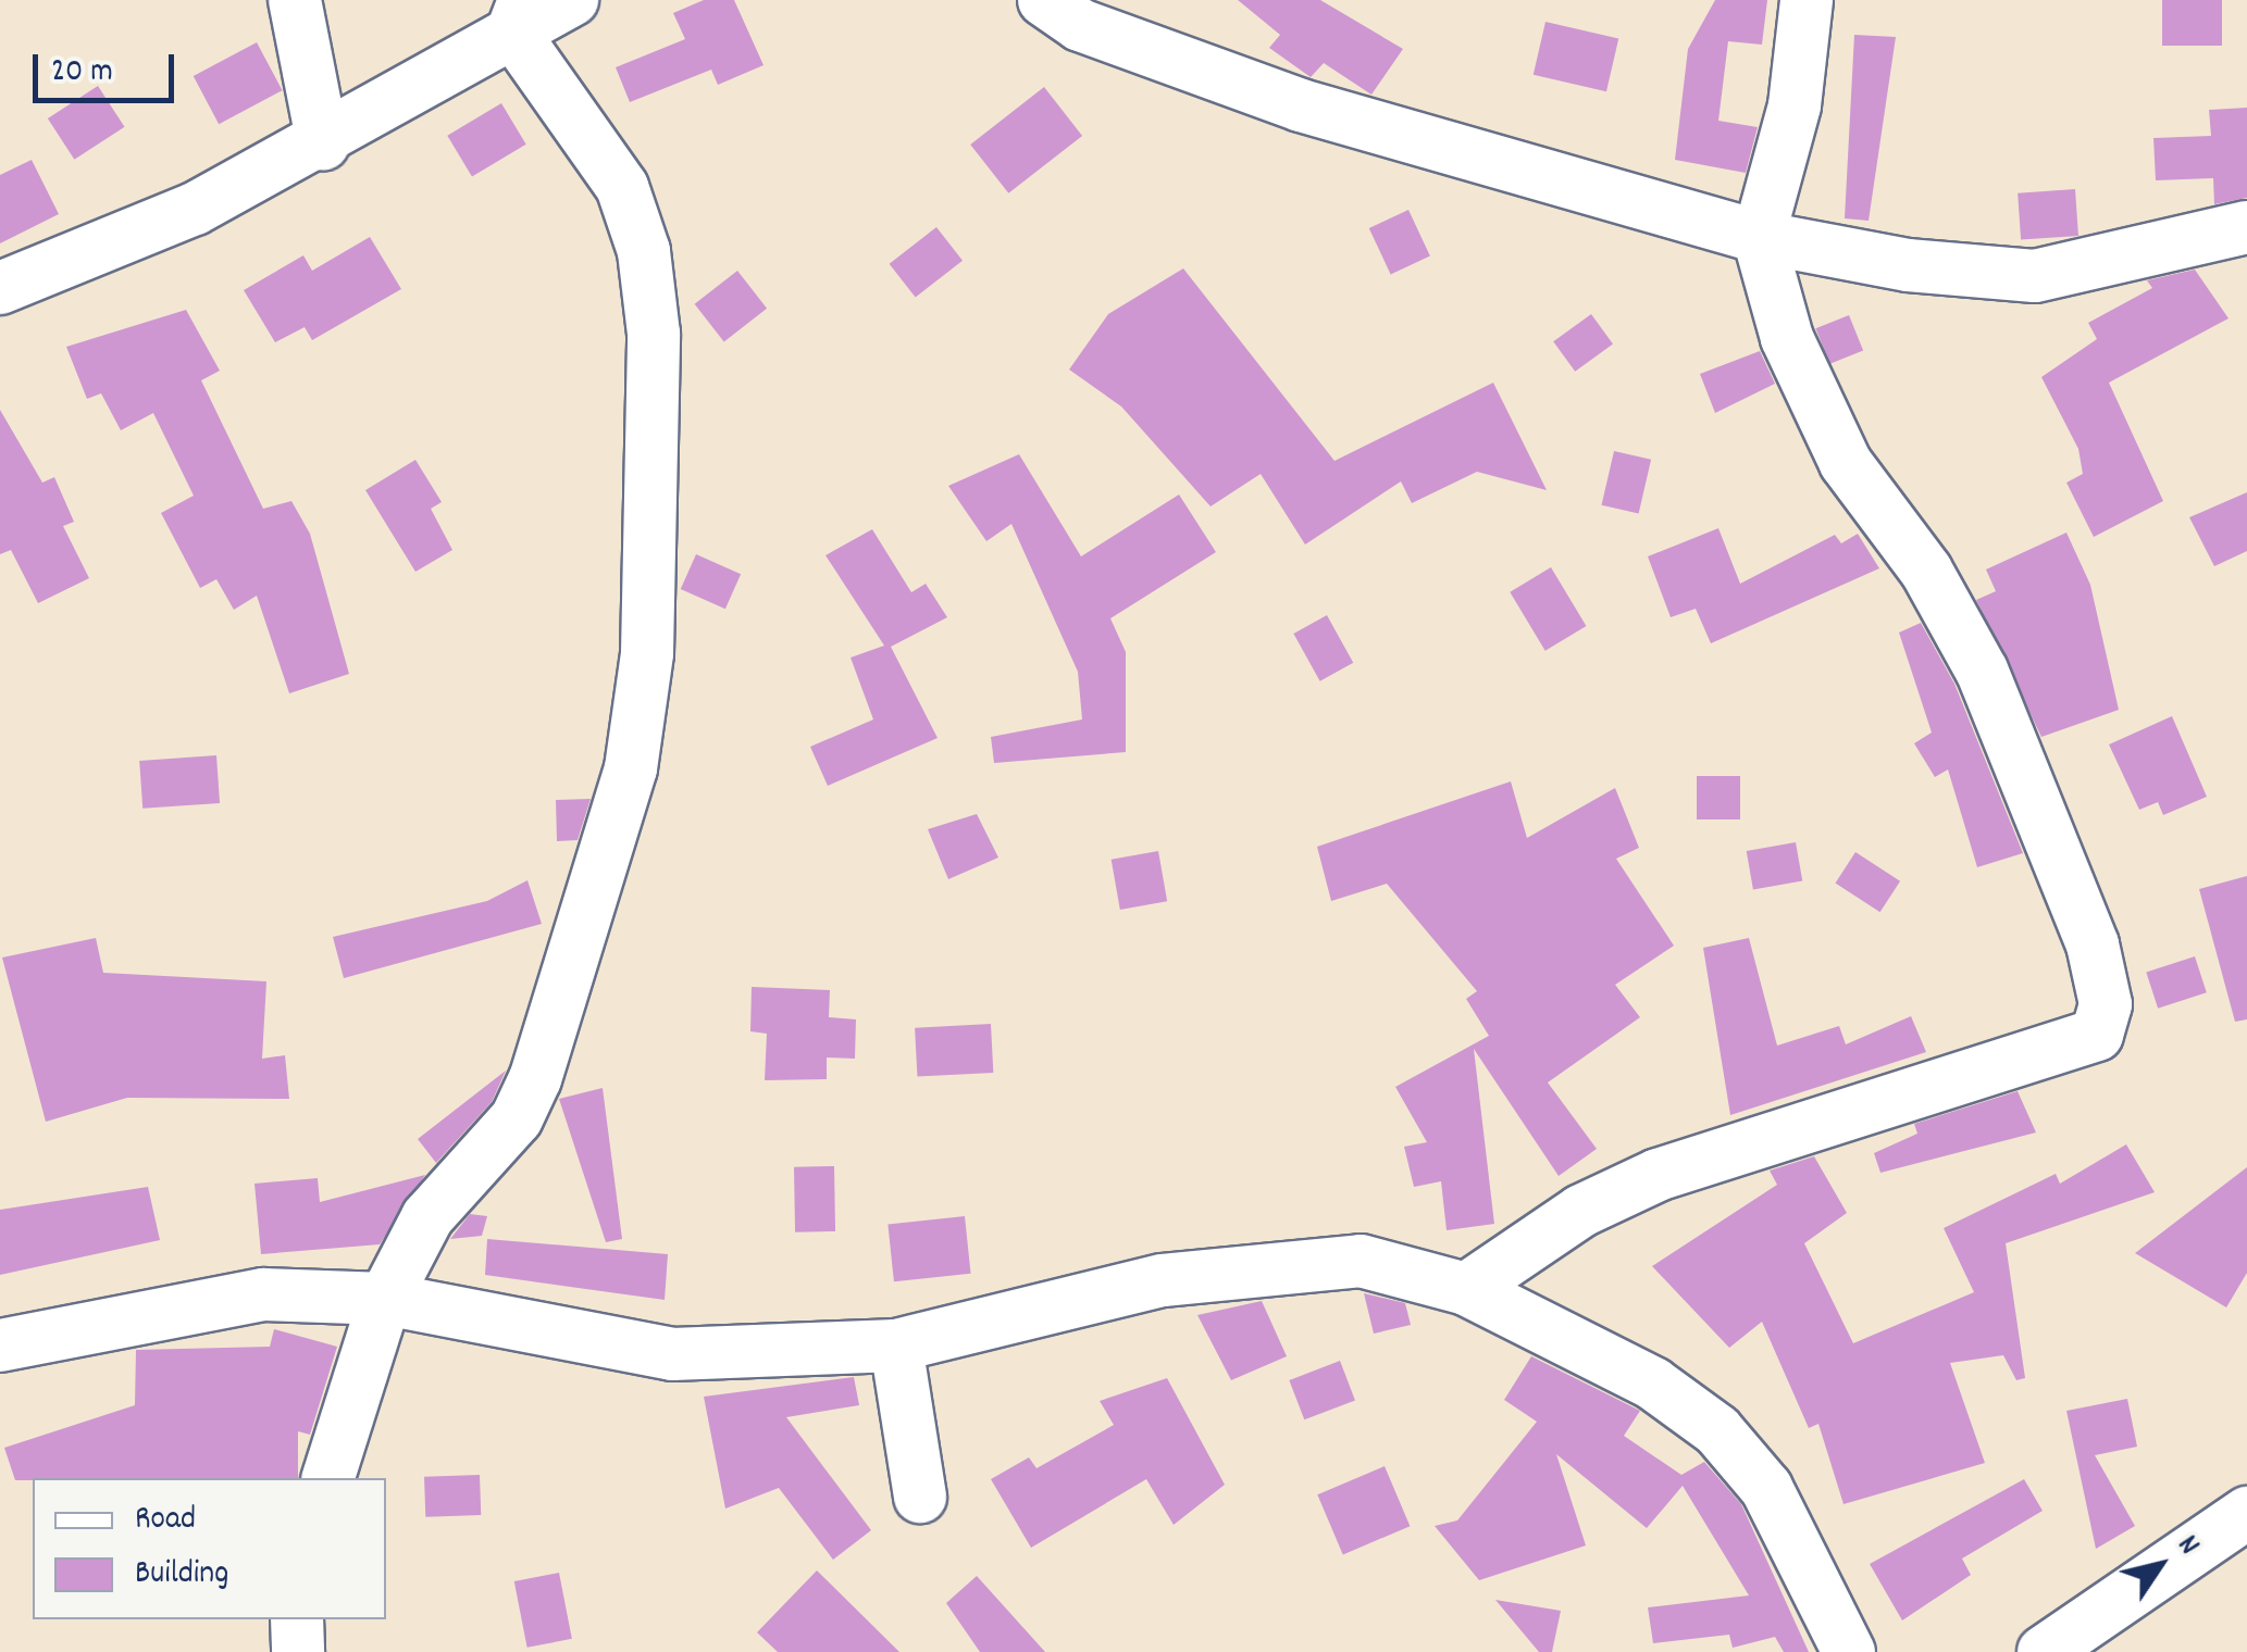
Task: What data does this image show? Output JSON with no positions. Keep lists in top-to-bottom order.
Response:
{
  "legend": ["Road", "Building"],
  "scale_bar": "20 m",
  "north": "top right"
}
